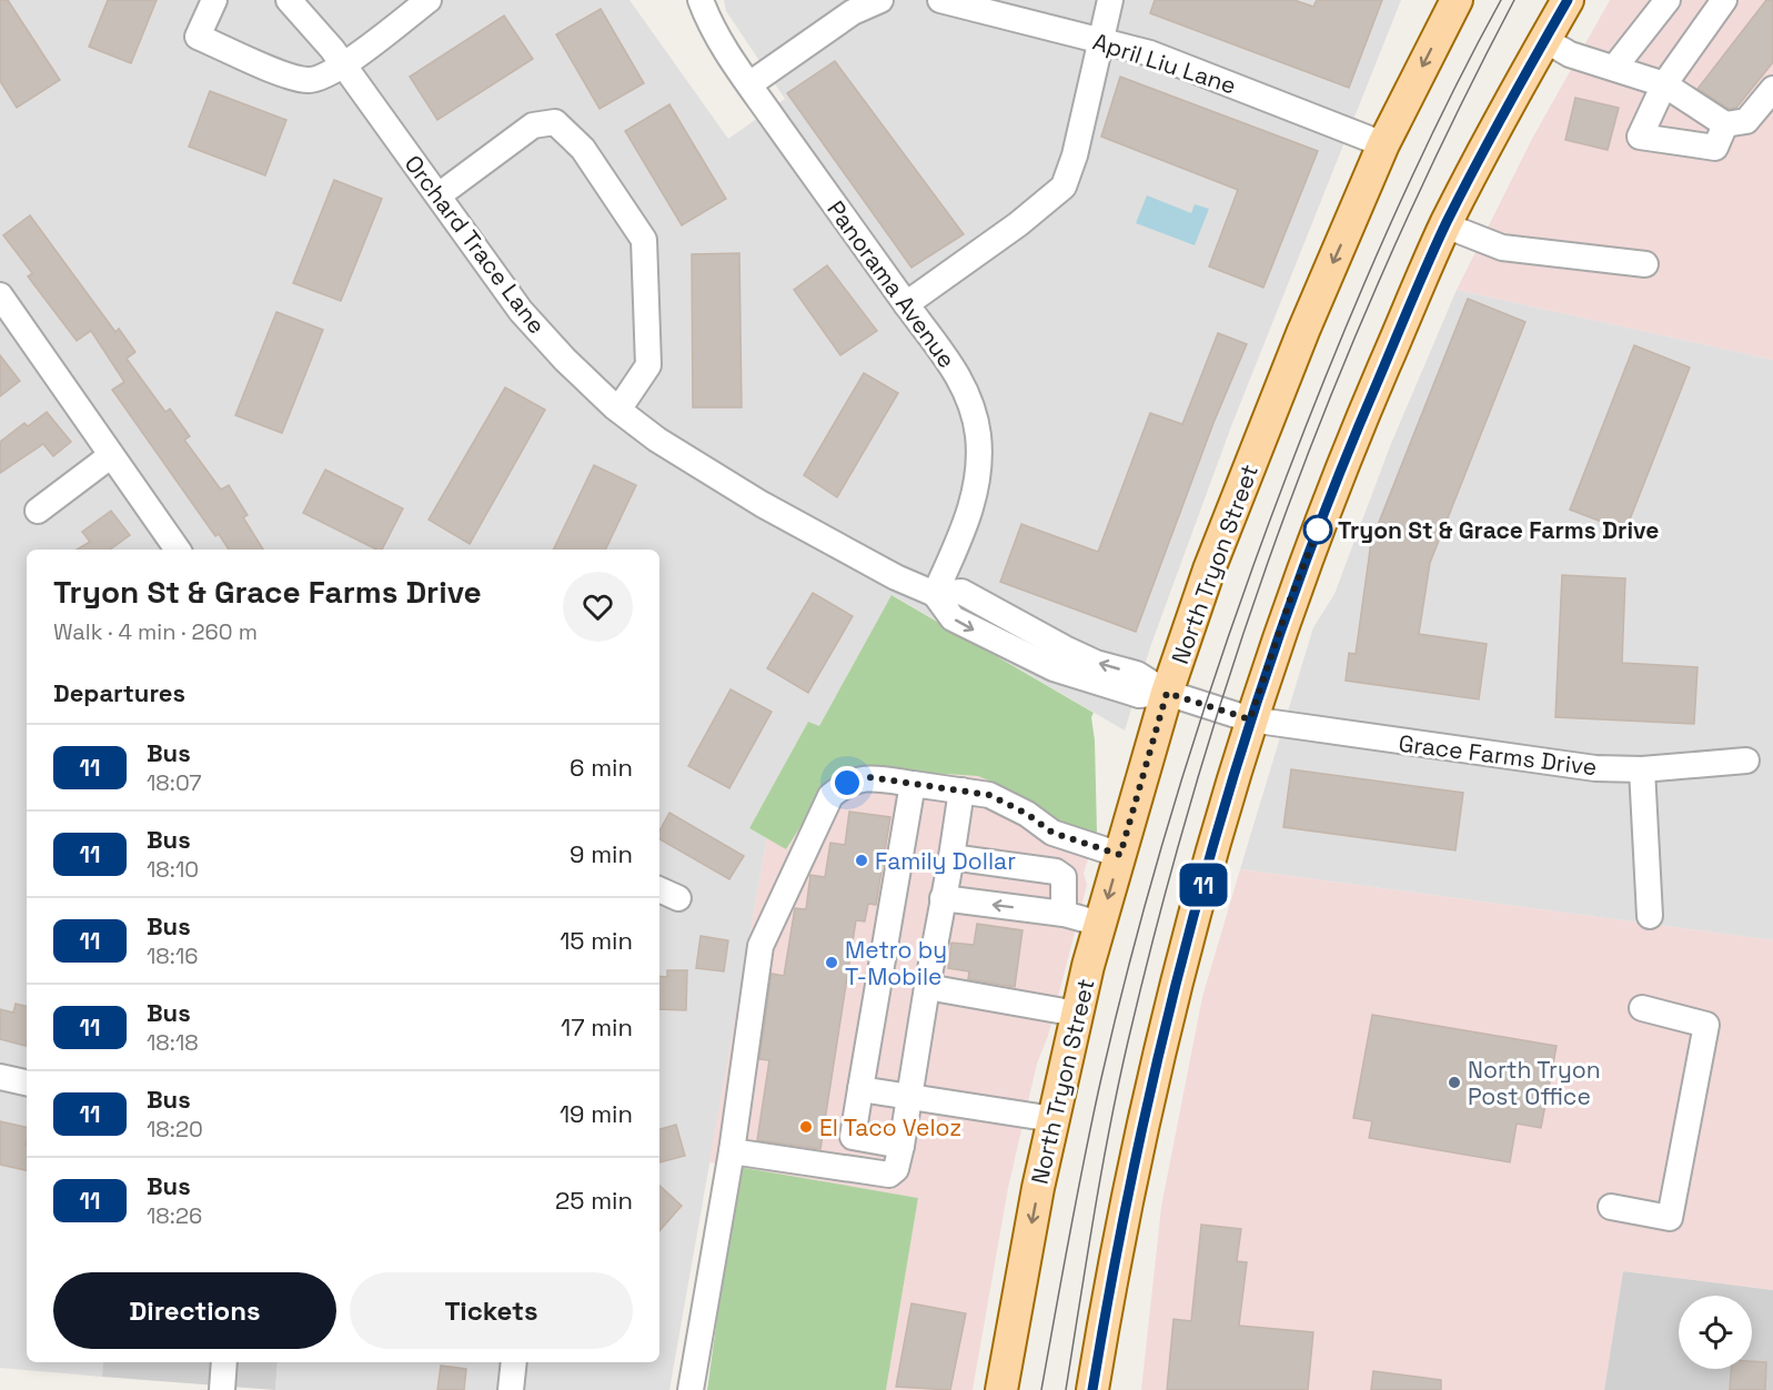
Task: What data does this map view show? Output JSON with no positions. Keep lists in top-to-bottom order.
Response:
{
  "streets": {
    "main road": ["North Tryon Street"],
    "street": [
      "April Liu Lane",
      "Orchard Trace Lane",
      "Panorama Avenue",
      "Grace Farms Drive"
    ]
  },
  "crossings": [
    ["April Liu Lane", "North Tryon Street"],
    ["Orchard Trace Lane", "Panorama Avenue"],
    ["Orchard Trace Lane", "North Tryon Street"],
    ["Orchard Trace Lane", "Grace Farms Drive"]
  ],
  "places": [
    "Tryon St & Grace Farms Drive",
    "Family Dollar",
    "Metro by T-Mobile",
    "North Tryon Post Office",
    "El Taco Veloz"
  ],
  "lines": ["bus line 11"],
  "page": {
    "on_map": "11",
    "heading": [
      ["Tryon St & Grace Farms Drive", "Walk · 4 min · 260 m"],
      "Departures"
    ],
    "list": [
      {
        "mark": "11",
        "name": "Bus",
        "note": "18:07",
        "value": "6 min"
      },
      {
        "mark": "11",
        "name": "Bus",
        "note": "18:10",
        "value": "9 min"
      },
      {
        "mark": "11",
        "name": "Bus",
        "note": "18:16",
        "value": "15 min"
      },
      {
        "mark": "11",
        "name": "Bus",
        "note": "18:18",
        "value": "17 min"
      },
      {
        "mark": "11",
        "name": "Bus",
        "note": "18:20",
        "value": "19 min"
      },
      {
        "mark": "11",
        "name": "Bus",
        "note": "18:26",
        "value": "25 min"
      }
    ],
    "buttons": ["Directions", "Tickets"]
  }
}
